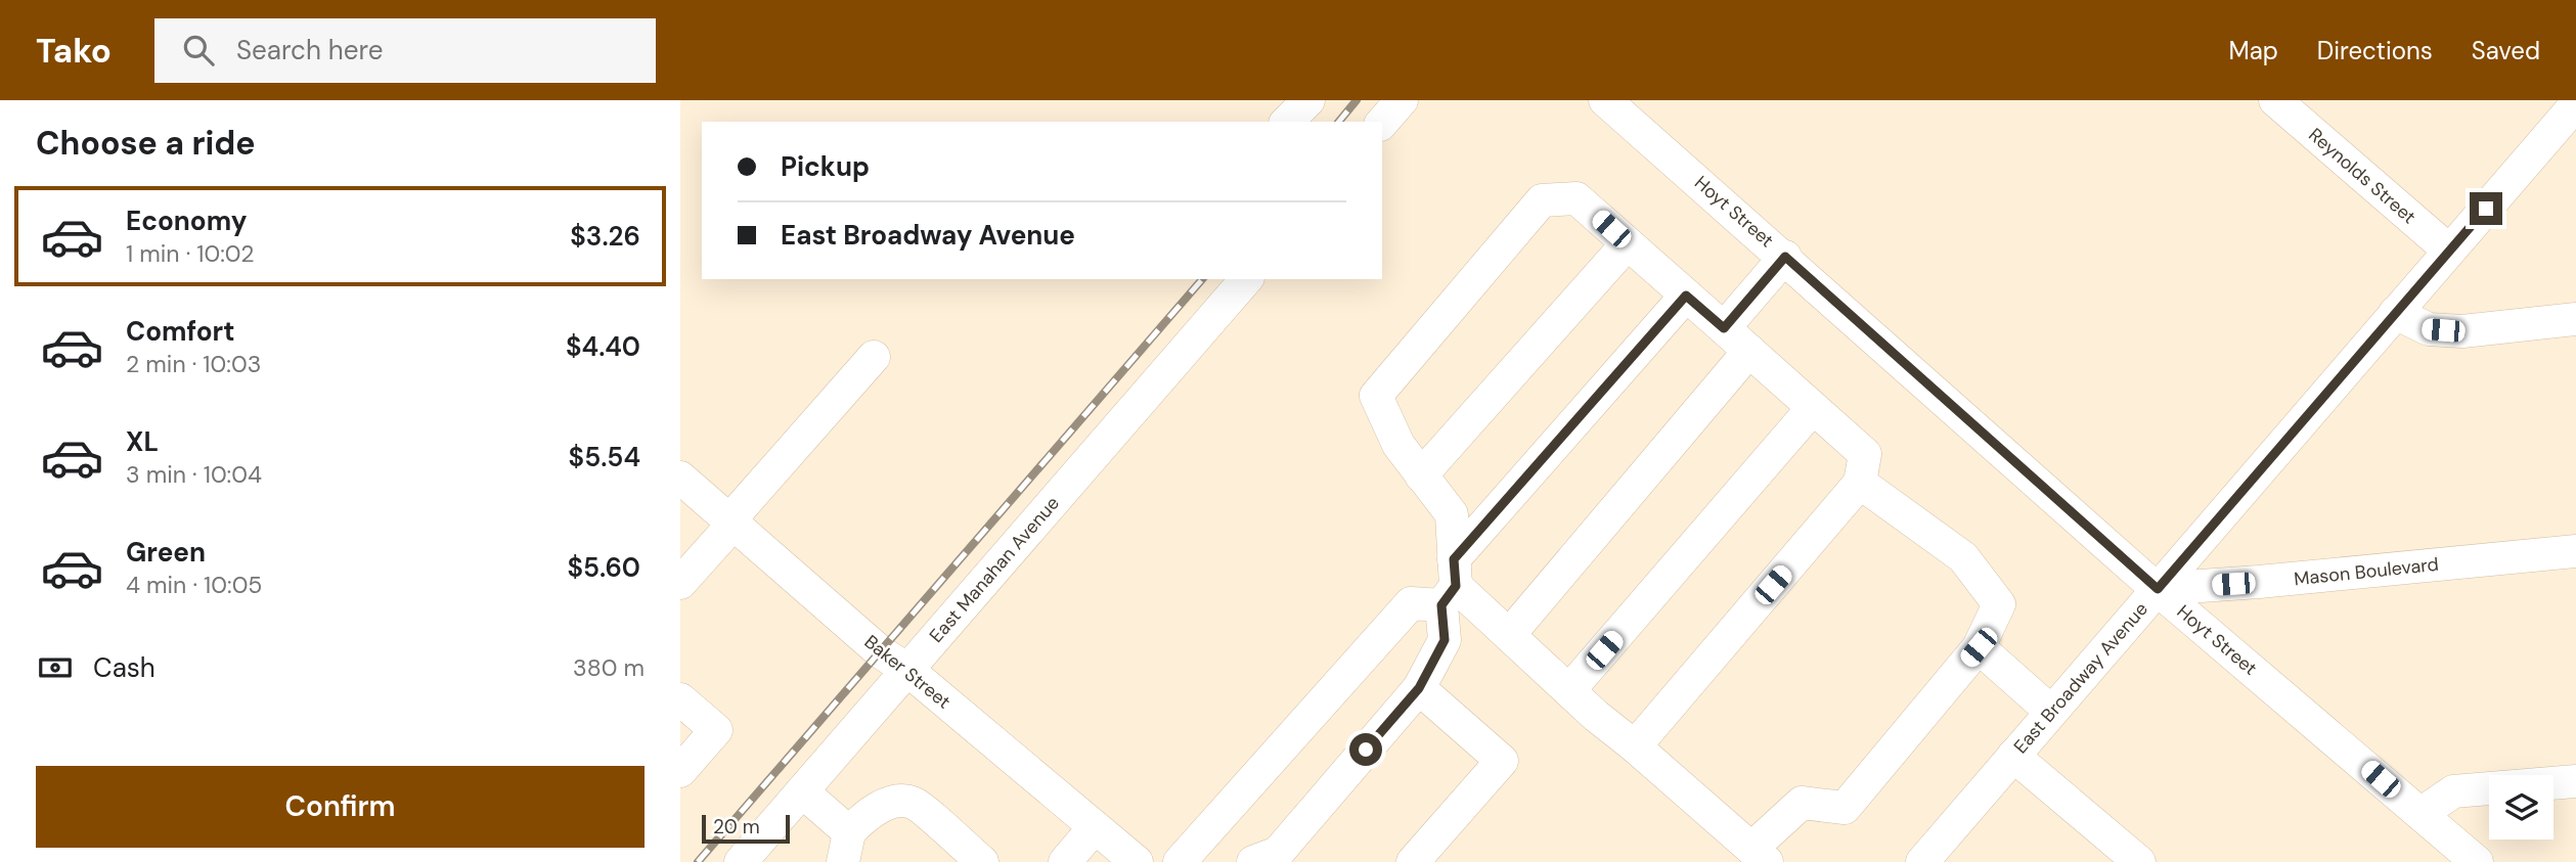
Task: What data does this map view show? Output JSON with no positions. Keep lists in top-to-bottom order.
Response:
{
  "streets": {
    "street": [
      "Reynolds Street",
      "Hoyt Street",
      "East Manahan Avenue",
      "Mason Boulevard",
      "Baker Street",
      "East Broadway Avenue"
    ]
  },
  "crossings": [
    ["Reynolds Street", "East Broadway Avenue"],
    ["Hoyt Street", "Mason Boulevard"],
    ["Hoyt Street", "East Broadway Avenue"],
    ["East Manahan Avenue", "Baker Street"],
    ["Mason Boulevard", "East Broadway Avenue"]
  ],
  "scale_bar": "20 m",
  "page": {
    "header": "Tako",
    "search": "Search here",
    "nav": ["Map", "Directions", "Saved"],
    "heading": "Choose a ride",
    "banner": ["Pickup", "East Broadway Avenue"],
    "list": [
      {
        "name": "Economy",
        "note": "1 min · 10:02",
        "value": "$3.26"
      },
      {
        "name": "Comfort",
        "note": "2 min · 10:03",
        "value": "$4.40"
      },
      {
        "name": "XL",
        "note": "3 min · 10:04",
        "value": "$5.54"
      },
      {
        "name": "Green",
        "note": "4 min · 10:05",
        "value": "$5.60"
      }
    ],
    "pay": ["Cash", "380 m"],
    "buttons": "Confirm",
    "scale": "20 m"
  }
}
